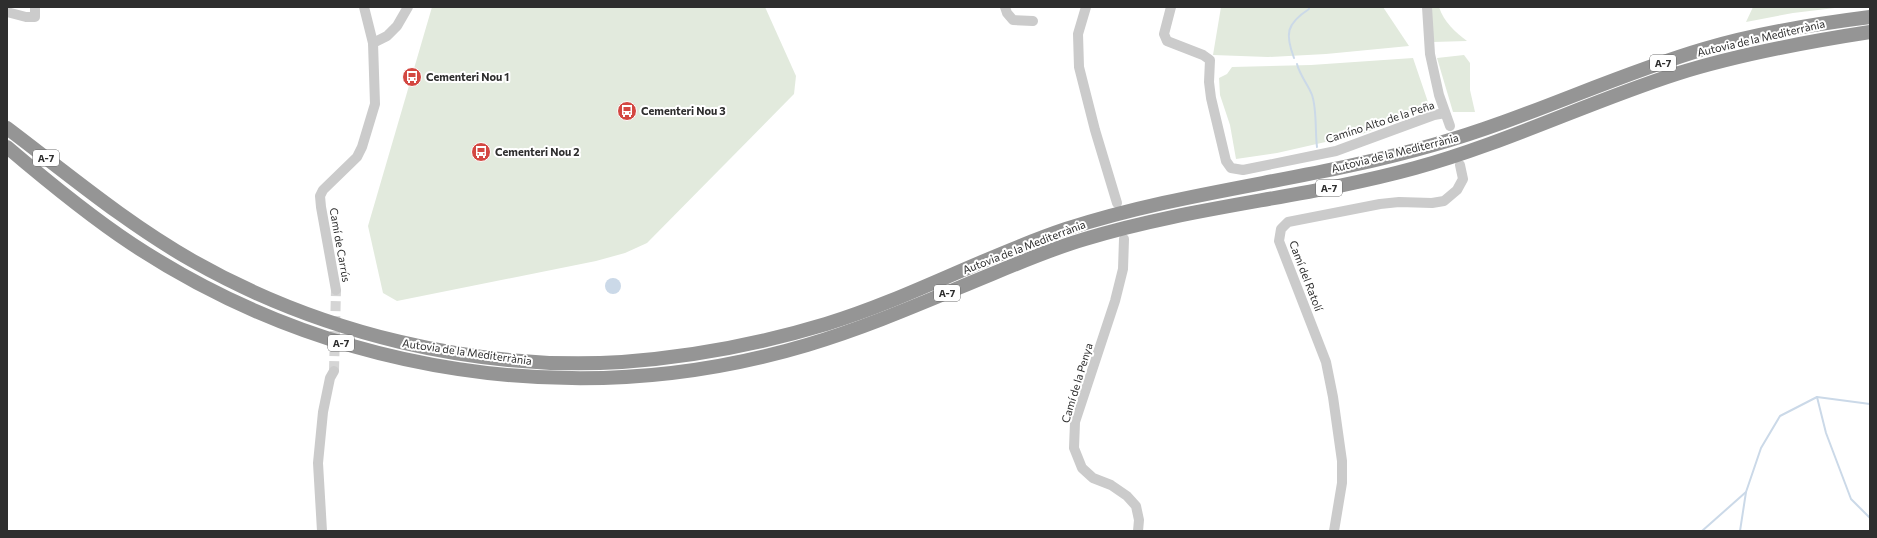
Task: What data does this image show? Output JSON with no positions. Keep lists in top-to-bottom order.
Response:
{
  "streets": {
    "highway": ["Autovia de la Mediterrània", "A-7"],
    "street": [
      "Camíno Alto de la Peña",
      "Camí de Carrús",
      "Camí del Ratolí",
      "Camí de la Penya"
    ]
  },
  "places": {
    "bus stop": ["Cementeri Nou 1", "Cementeri Nou 3", "Cementeri Nou 2"]
  }
}
